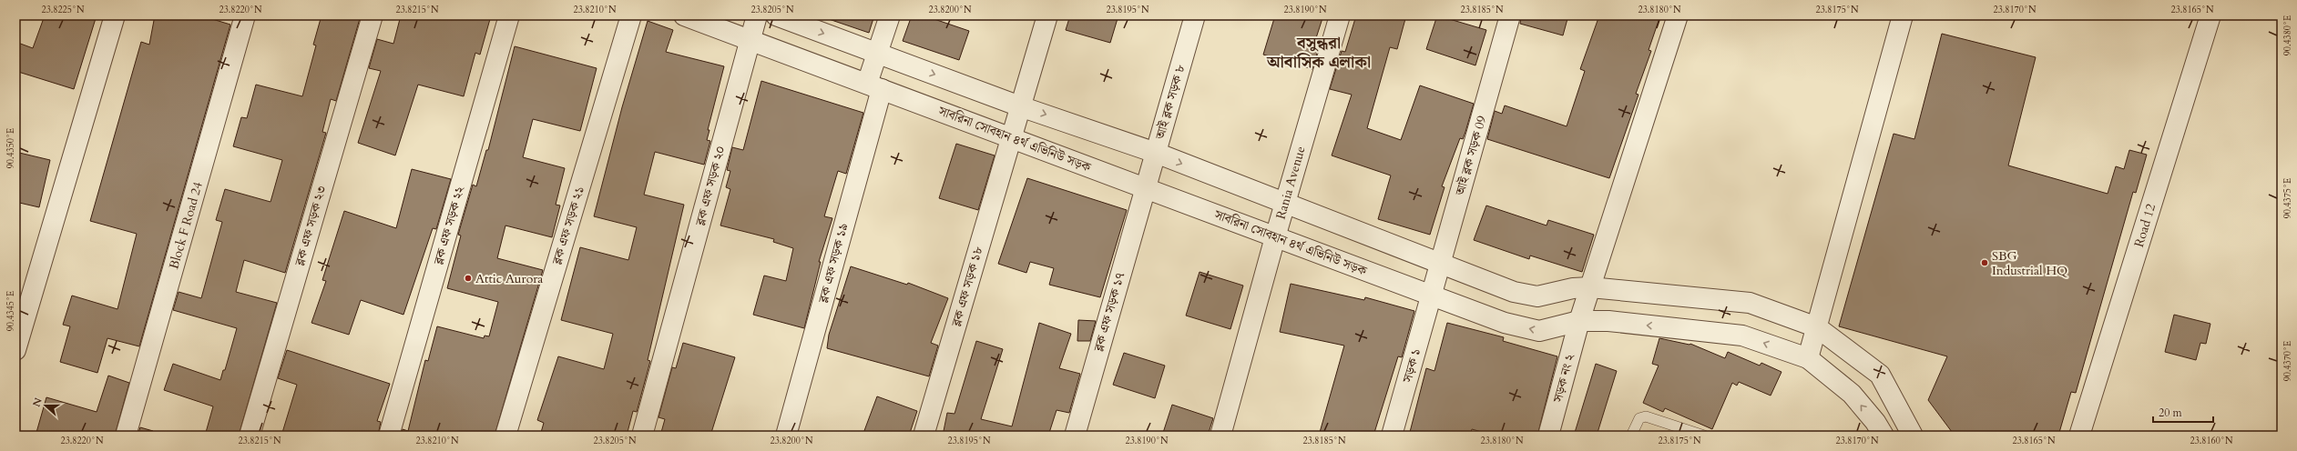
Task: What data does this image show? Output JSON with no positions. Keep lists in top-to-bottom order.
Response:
{
  "streets": {
    "street": [
      "আই ব্লক সড়ক ৮",
      "সাবরিনা সোবহান ৪র্থ এভিনিউ সড়ক",
      "আই ব্লক সড়ক 09",
      "Rania Avenue",
      "ব্লক এফ সড়ক ২০",
      "Block F Road 24",
      "ব্লক এফ সড়ক ২৩",
      "ব্লক এফ সড়ক ২২",
      "ব্লক এফ সড়ক ২১",
      "Road 12",
      "ব্লক এফ সড়ক ১৯",
      "ব্লক এফ সড়ক ১৮",
      "ব্লক এফ সড়ক ১৭",
      "সড়ক ১",
      "সড়ক নং ২"
    ]
  },
  "crossings": [
    ["আই ব্লক সড়ক ৮", "সাবরিনা সোবহান ৪র্থ এভিনিউ সড়ক"],
    ["আই ব্লক সড়ক ৮", "ব্লক এফ সড়ক ১৭"],
    ["সাবরিনা সোবহান ৪র্থ এভিনিউ সড়ক", "আই ব্লক সড়ক 09"],
    ["সাবরিনা সোবহান ৪র্থ এভিনিউ সড়ক", "Rania Avenue"],
    ["সাবরিনা সোবহান ৪র্থ এভিনিউ সড়ক", "ব্লক এফ সড়ক ২০"],
    ["সাবরিনা সোবহান ৪র্থ এভিনিউ সড়ক", "ব্লক এফ সড়ক ১৯"],
    ["সাবরিনা সোবহান ৪র্থ এভিনিউ সড়ক", "ব্লক এফ সড়ক ১৮"],
    ["সাবরিনা সোবহান ৪র্থ এভিনিউ সড়ক", "ব্লক এফ সড়ক ১৭"],
    ["সাবরিনা সোবহান ৪র্থ এভিনিউ সড়ক", "সড়ক ১"],
    ["সাবরিনা সোবহান ৪র্থ এভিনিউ সড়ক", "সড়ক নং ২"],
    ["আই ব্লক সড়ক 09", "সড়ক ১"]
  ],
  "districts": ["বসুন্ধরা আবাসিক এলাকা"],
  "places": ["SBG Industrial HQ", "Attic Aurora"],
  "scale_bar": "20 m",
  "north": "left",
  "coordinates": [
    "23.8225°N",
    "23.8220°N",
    "23.8215°N",
    "23.8210°N",
    "23.8205°N",
    "23.8200°N",
    "23.8195°N",
    "23.8190°N",
    "23.8185°N",
    "23.8180°N",
    "23.8175°N",
    "23.8170°N",
    "23.8165°N",
    "90.4380°E",
    "90.4350°E",
    "90.4375°E",
    "90.4345°E",
    "90.4370°E",
    "23.8160°N"
  ]
}
